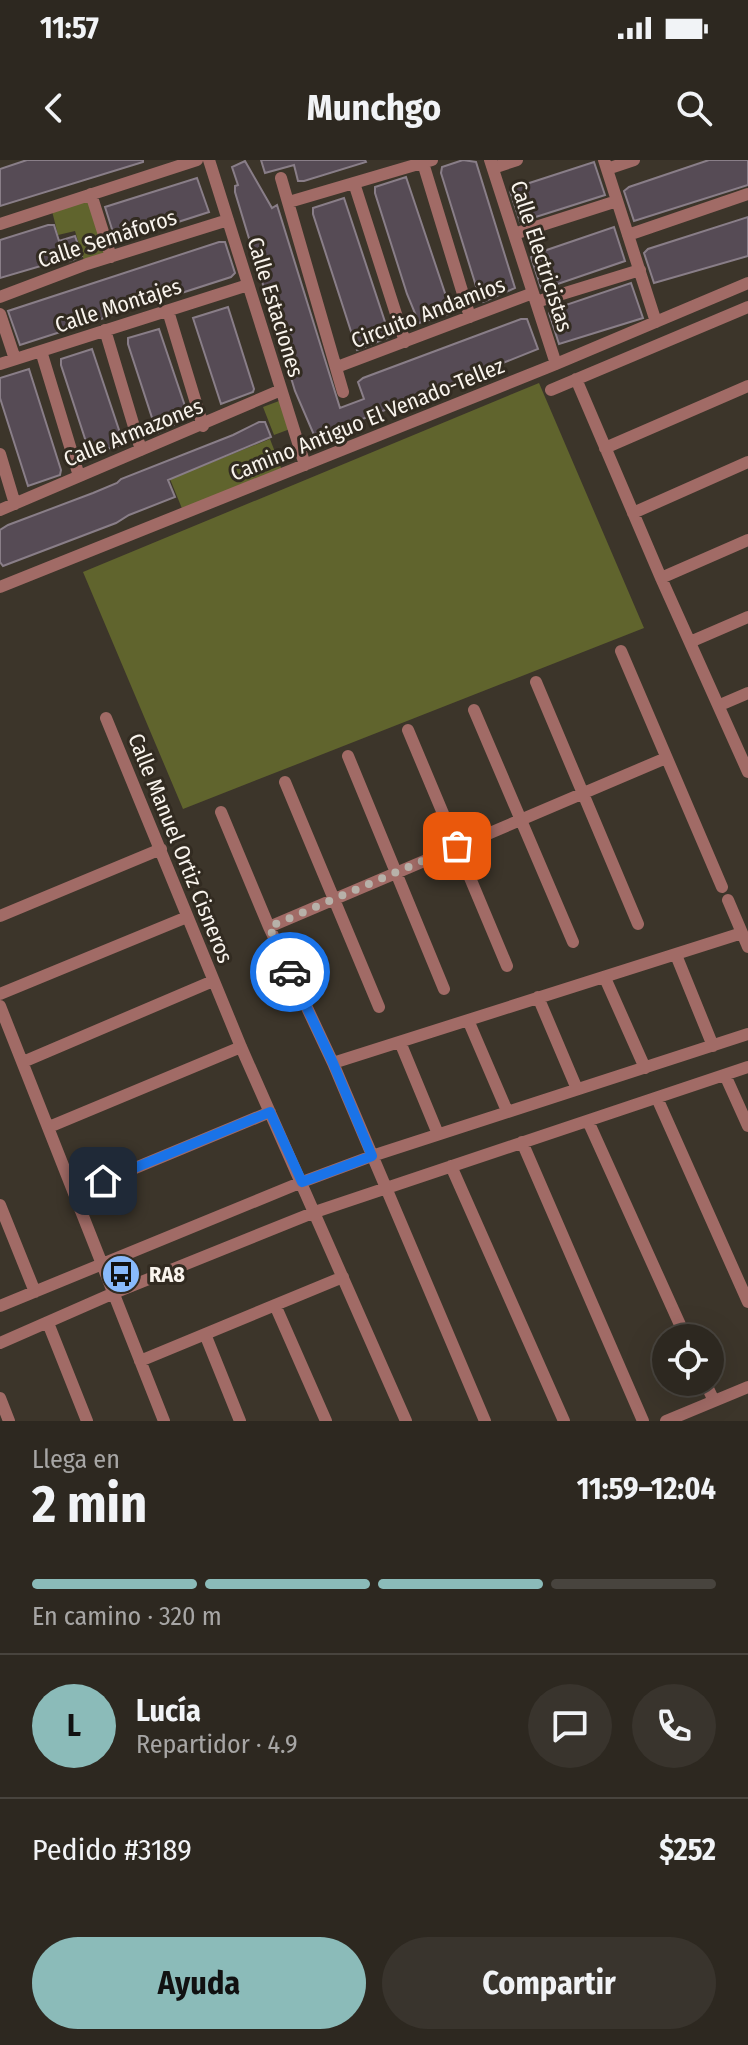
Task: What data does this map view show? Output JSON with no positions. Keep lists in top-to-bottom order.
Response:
{
  "streets": {
    "street": [
      "Calle Semáforos",
      "Calle Electricistas",
      "Calle Montajes",
      "Calle Estaciones",
      "Circuito Andamios",
      "Camino Antiguo El Venado-Tellez",
      "Calle Armazones",
      "Calle Manuel Ortiz Cisneros"
    ]
  },
  "crossings": [
    ["Calle Semáforos", "Calle Estaciones"],
    ["Calle Electricistas", "Circuito Andamios"],
    ["Calle Electricistas", "Camino Antiguo El Venado-Tellez"],
    ["Calle Montajes", "Calle Estaciones"],
    ["Calle Estaciones", "Camino Antiguo El Venado-Tellez"],
    ["Calle Estaciones", "Calle Armazones"]
  ],
  "places": {
    "bus stop": ["RA8"]
  },
  "page": {
    "status": "11:57",
    "header": "Munchgo",
    "heading": ["2 min", "Llega en", "11:59–12:04"],
    "panel": [
      "Lucía",
      "Repartidor · 4.9",
      "Pedido #3189",
      "$252"
    ],
    "bar": "En camino · 320 m",
    "round": "L",
    "buttons": ["Ayuda", "Compartir"]
  }
}
